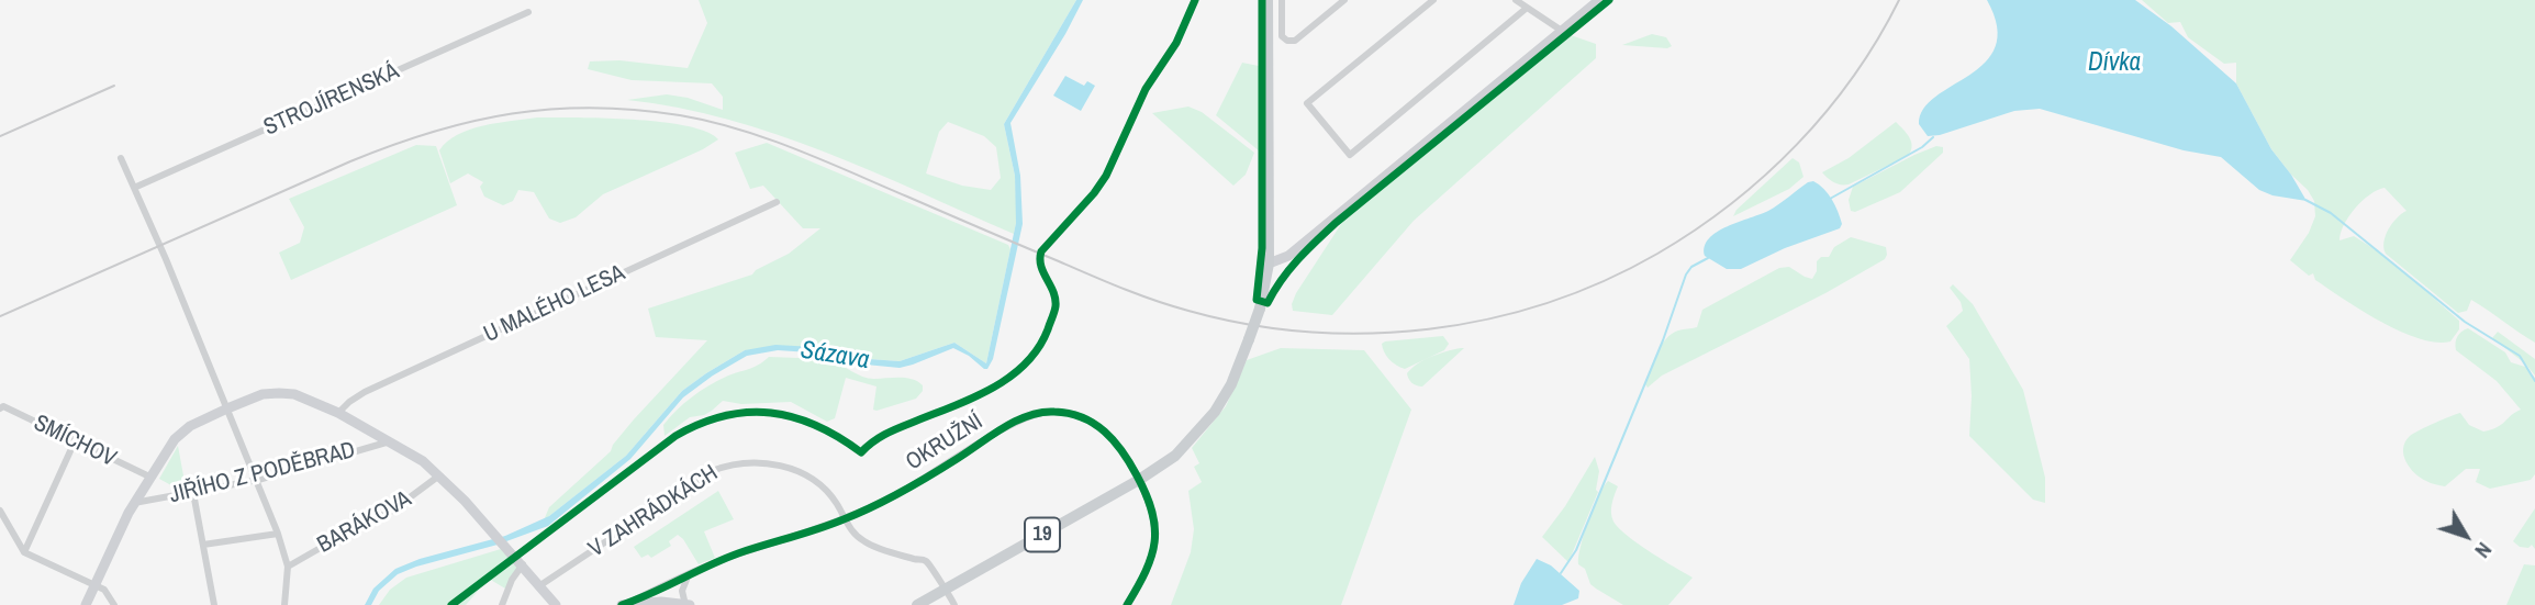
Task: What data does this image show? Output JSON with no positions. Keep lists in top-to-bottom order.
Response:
{
  "streets": {
    "main road": ["19"],
    "street": [
      "STROJÍRENSKÁ",
      "U MALÉHO LESA",
      "SMÍCHOV",
      "OKRUŽNÍ",
      "JIŘÍHO Z PODĚBRAD",
      "V ZAHRÁDKÁCH",
      "BARÁKOVA"
    ]
  },
  "crossings": [
    ["OKRUŽNÍ", "V ZAHRÁDKÁCH"],
    ["OKRUŽNÍ", "19"],
    ["V ZAHRÁDKÁCH", "19"]
  ],
  "water": ["Dívka", "Sázava"],
  "north": "bottom right"
}
